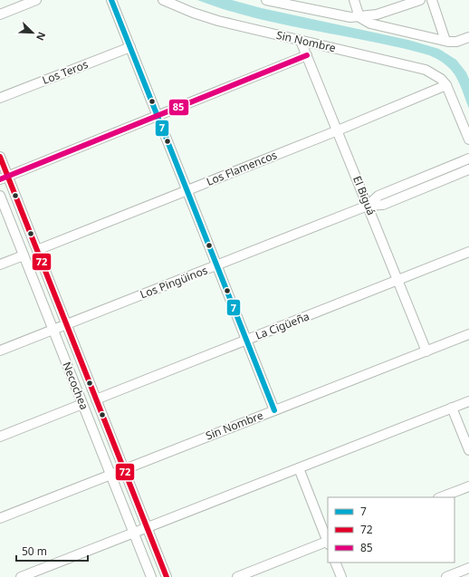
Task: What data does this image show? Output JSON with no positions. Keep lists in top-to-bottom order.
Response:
{
  "streets": {
    "street": [
      "Sin Nombre",
      "Los Teros",
      "Los Flamencos",
      "El Biguá",
      "Los Pingüinos",
      "La Cigüeña",
      "Necochea"
    ]
  },
  "crossings": [
    ["Sin Nombre", "Los Flamencos"],
    ["Sin Nombre", "El Biguá"],
    ["Sin Nombre", "Necochea"],
    ["Los Flamencos", "El Biguá"],
    ["Los Flamencos", "Necochea"],
    ["El Biguá", "Los Pingüinos"],
    ["El Biguá", "La Cigüeña"],
    ["Los Pingüinos", "Necochea"],
    ["La Cigüeña", "Necochea"]
  ],
  "lines": ["transit line 7", "transit line 85", "transit line 72"],
  "legend": ["7", "72", "85"],
  "scale_bar": "50 m",
  "north": "bottom right"
}
